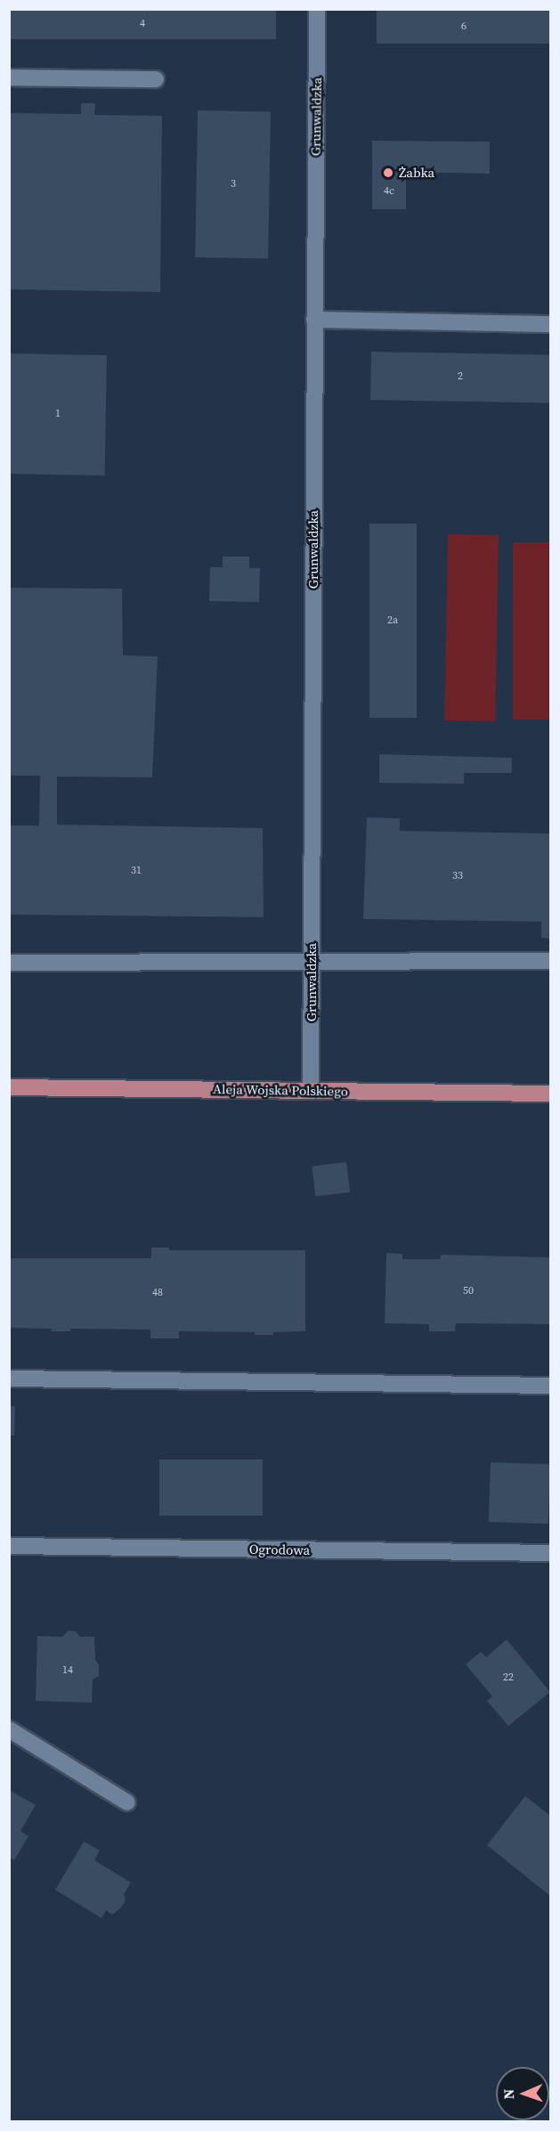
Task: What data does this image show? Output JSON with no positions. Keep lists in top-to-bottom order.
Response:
{
  "streets": {
    "main road": ["Aleja Wojska Polskiego"],
    "street": ["Grunwaldzka", "Ogrodowa"]
  },
  "crossings": [
    ["Grunwaldzka", "Aleja Wojska Polskiego"]
  ],
  "places": ["Żabka"],
  "house_numbers": [
    "4",
    "6",
    "3",
    "4c",
    "2",
    "1",
    "2a",
    "31",
    "33",
    "50",
    "48",
    "14",
    "22"
  ],
  "north": "left"
}
